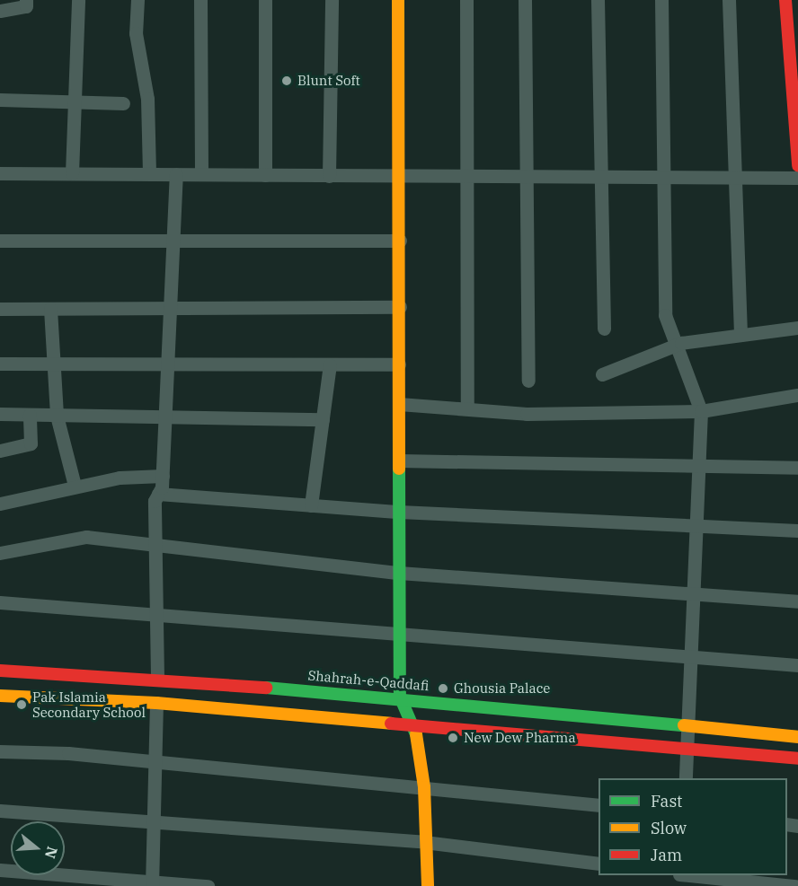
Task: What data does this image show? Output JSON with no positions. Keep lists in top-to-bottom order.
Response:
{
  "streets": {
    "main road": ["Shahrah-e-Qaddafi"]
  },
  "places": [
    "Blunt Soft",
    "Ghousia Palace",
    "Pak Islamia Secondary School",
    "New Dew Pharma"
  ],
  "legend": ["Fast", "Slow", "Jam"],
  "north": "right"
}
